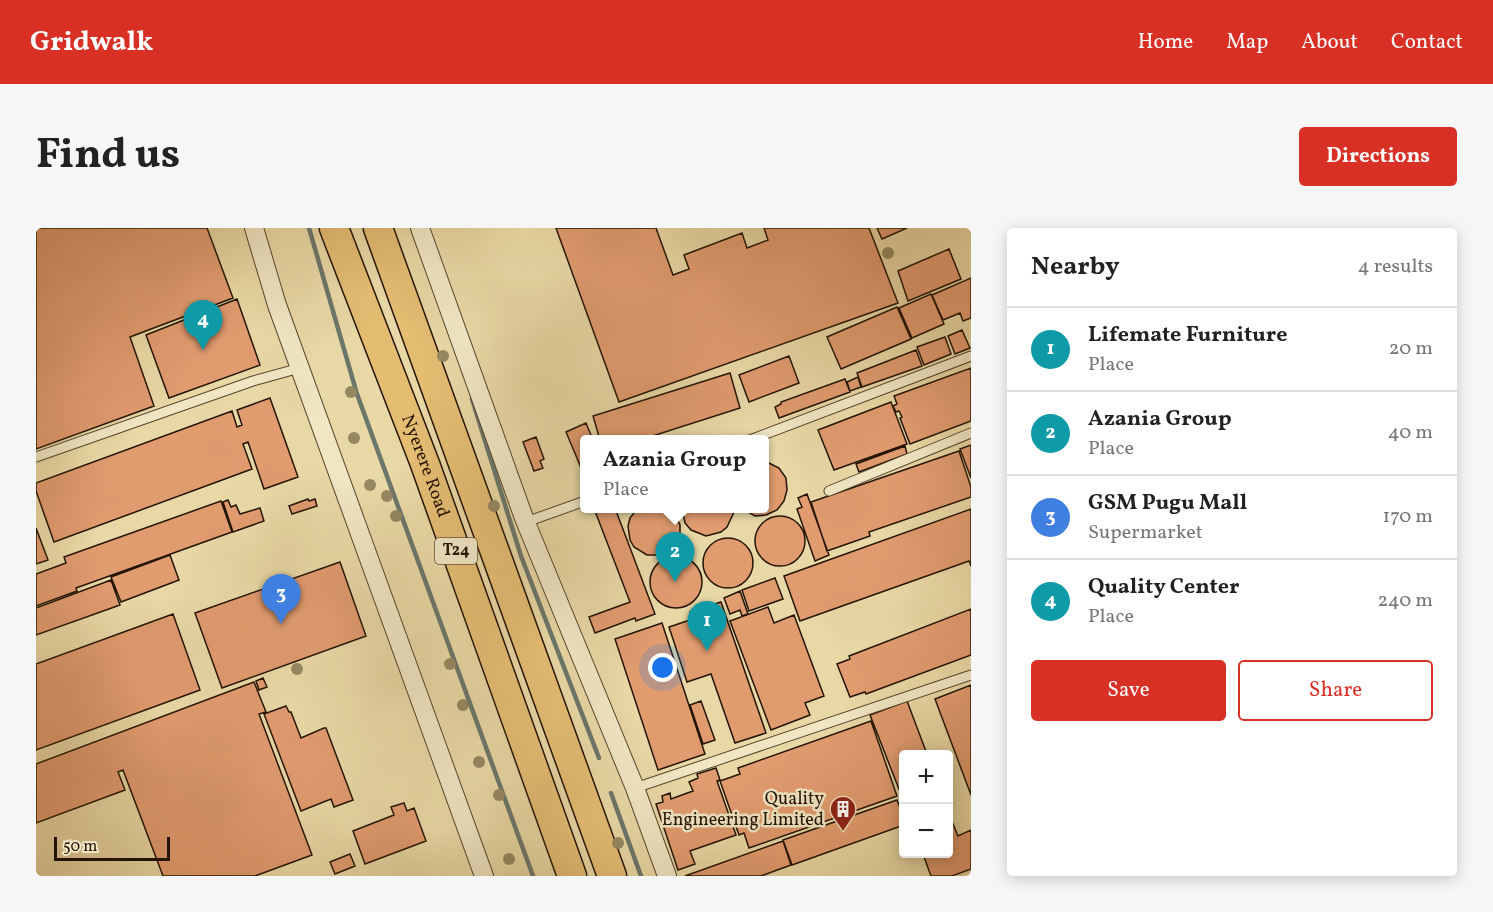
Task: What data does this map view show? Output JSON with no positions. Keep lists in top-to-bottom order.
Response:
{
  "streets": {
    "highway": ["Nyerere Road", "T24"]
  },
  "places": {
    "building": ["Quality Engineering Limited"]
  },
  "scale_bar": "50 m",
  "page": {
    "header": "Gridwalk",
    "nav": [
      "Home",
      "Map",
      "About",
      "Contact"
    ],
    "title": "Find us",
    "buttons": [
      "Directions",
      ["Save", "Share"]
    ],
    "heading": ["Nearby", "4 results"],
    "pins": [
      "4",
      "2",
      "3",
      "1"
    ],
    "list": [
      {
        "mark": "1",
        "name": "Lifemate Furniture",
        "note": "Place",
        "value": "20 m"
      },
      {
        "mark": "2",
        "name": "Azania Group",
        "note": "Place",
        "value": "40 m"
      },
      {
        "mark": "3",
        "name": "GSM Pugu Mall",
        "note": "Supermarket",
        "value": "170 m"
      },
      {
        "mark": "4",
        "name": "Quality Center",
        "note": "Place",
        "value": "240 m"
      }
    ],
    "popup": ["Azania Group", "Place"],
    "map_buttons": ["+", "−"],
    "scale": "50 m"
  }
}
